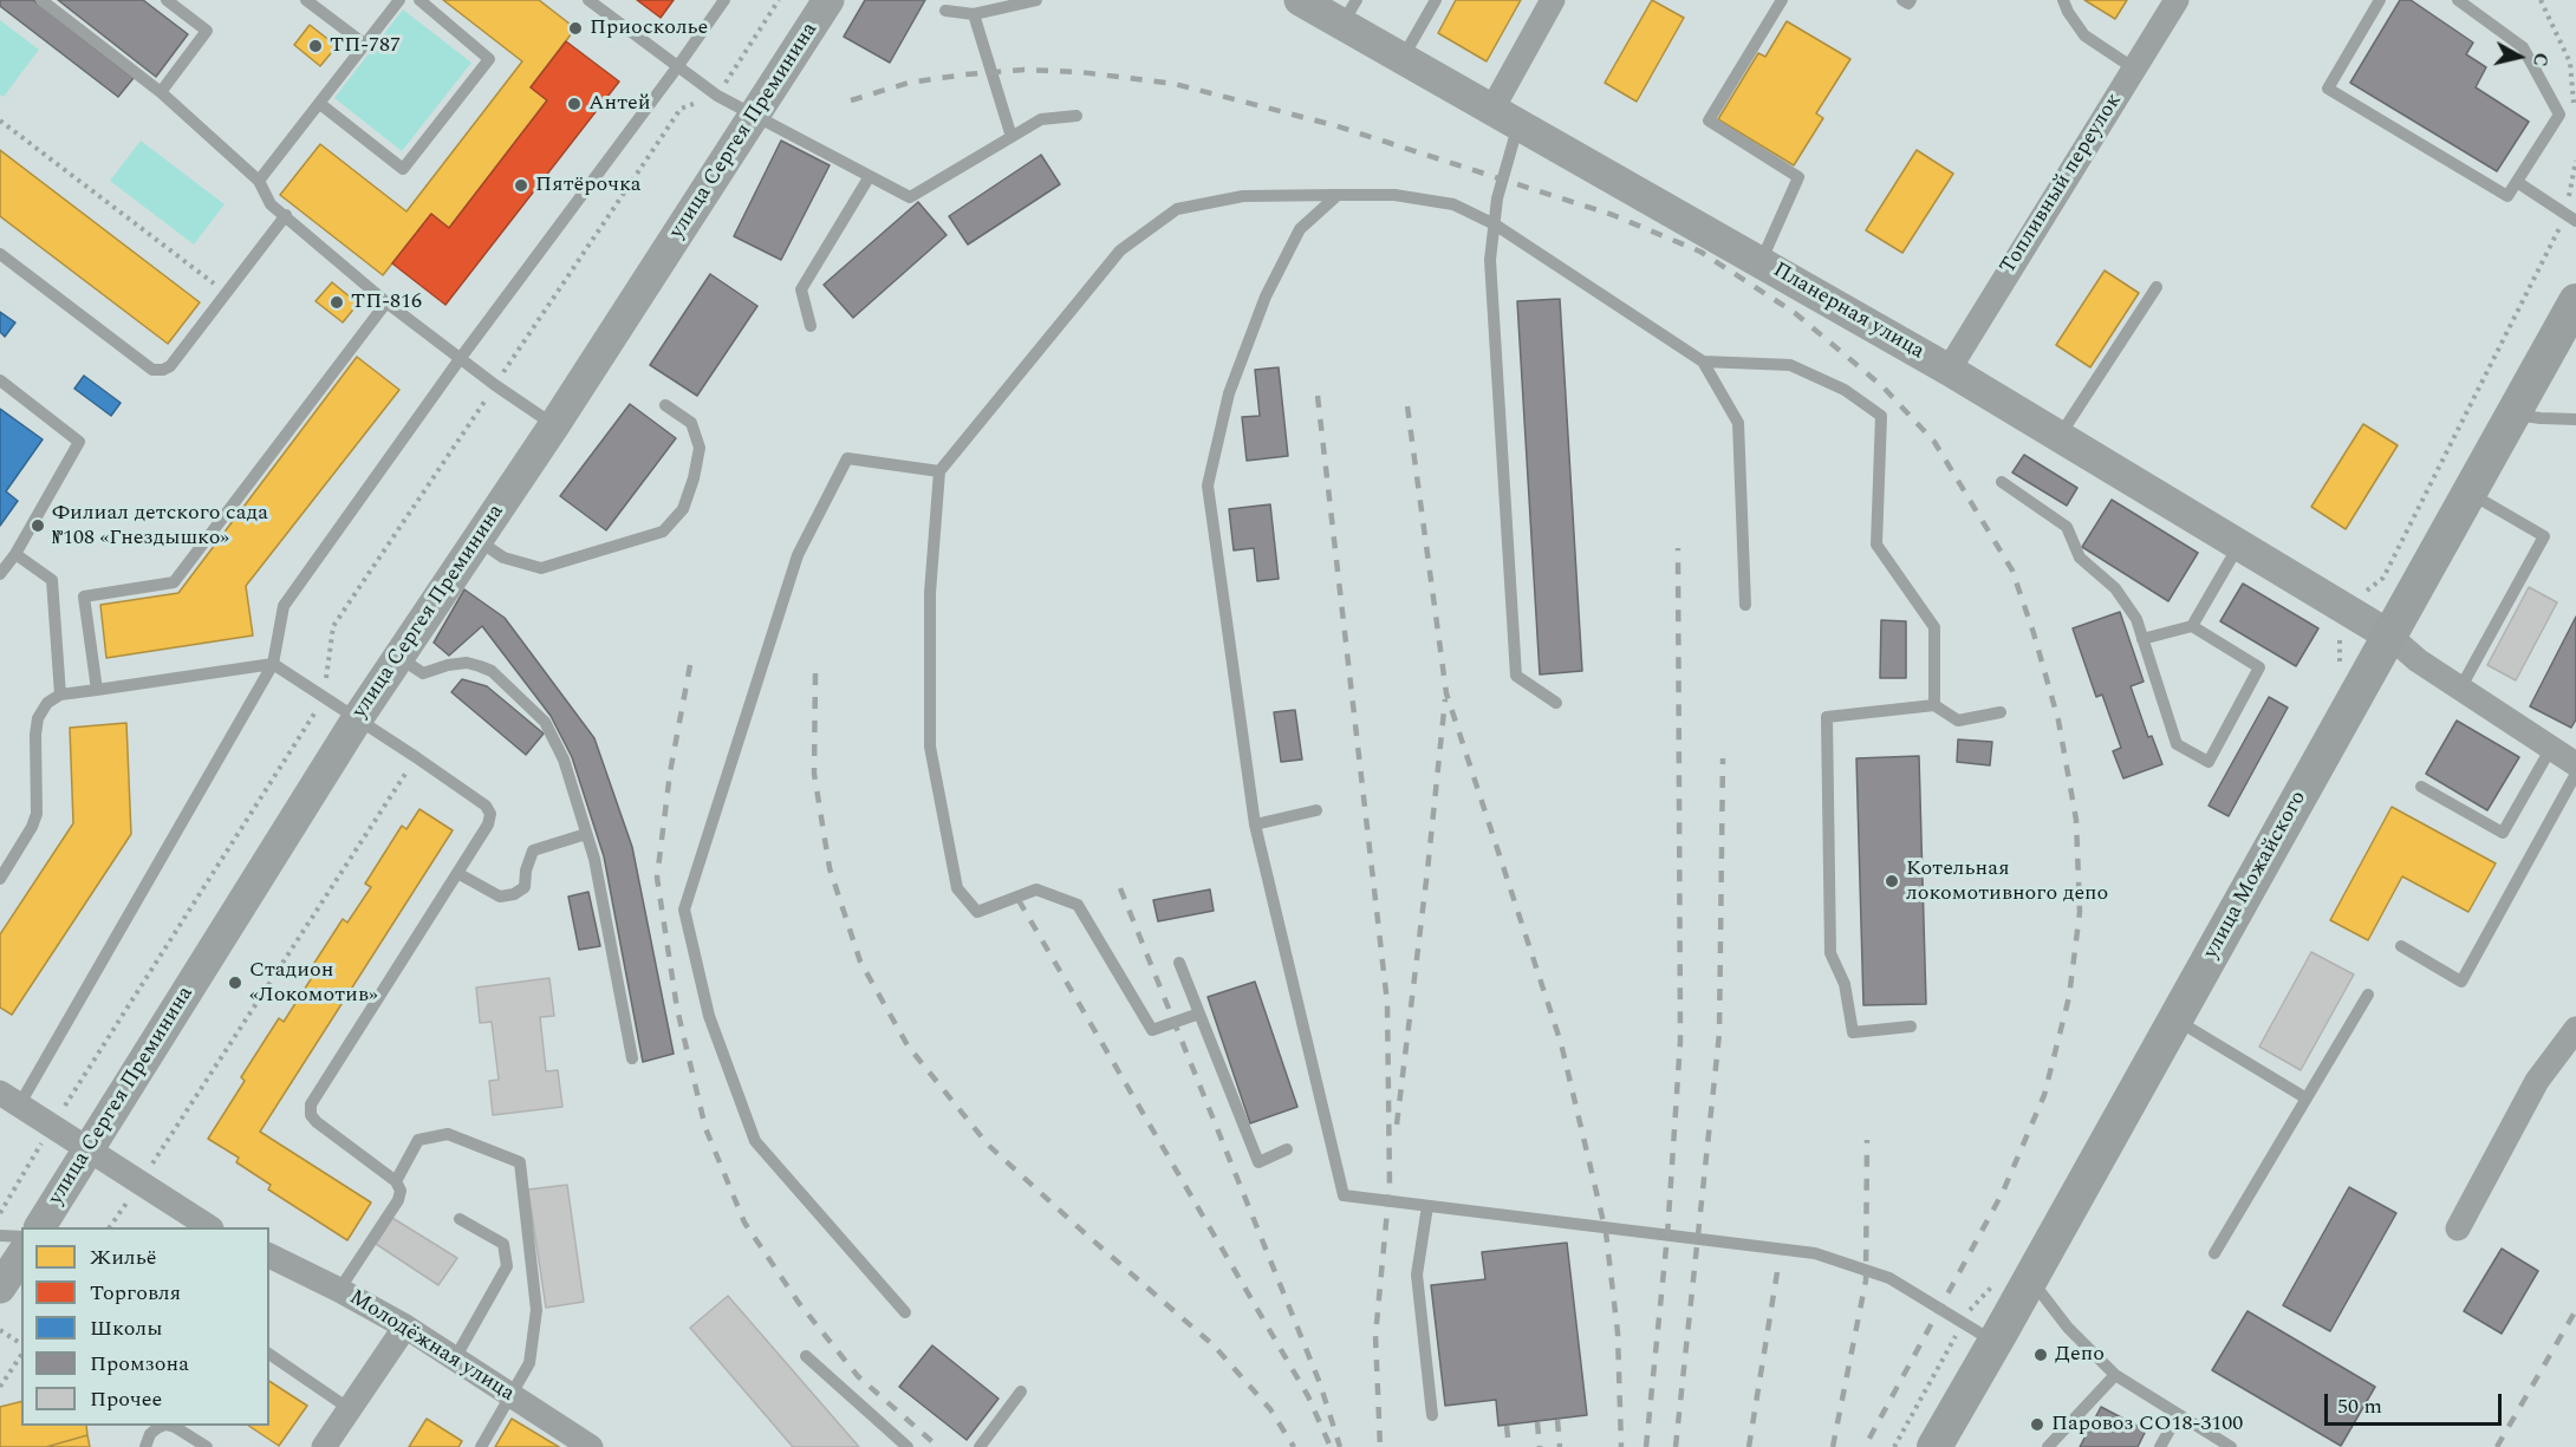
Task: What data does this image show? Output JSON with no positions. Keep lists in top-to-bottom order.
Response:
{
  "streets": {
    "main road": ["улица Можайского"],
    "street": [
      "улица Сергея Преминина",
      "Топливный переулок",
      "Планерная улица",
      "Молодёжная улица"
    ]
  },
  "crossings": [
    ["Топливный переулок", "Планерная улица"],
    ["Планерная улица", "улица Можайского"]
  ],
  "places": [
    "Приосколье",
    "ТП-787",
    "Антей",
    "Пятёрочка",
    "ТП-816",
    "Филиал детского сада №108 «Гнездышко»",
    "Котельная локомотивного депо",
    "Стадион «Локомотив»",
    "Депо",
    "Паровоз СО18-3100"
  ],
  "legend": [
    "Жильё",
    "Торговля",
    "Школы",
    "Промзона",
    "Прочее"
  ],
  "scale_bar": "50 m",
  "north": "right"
}
